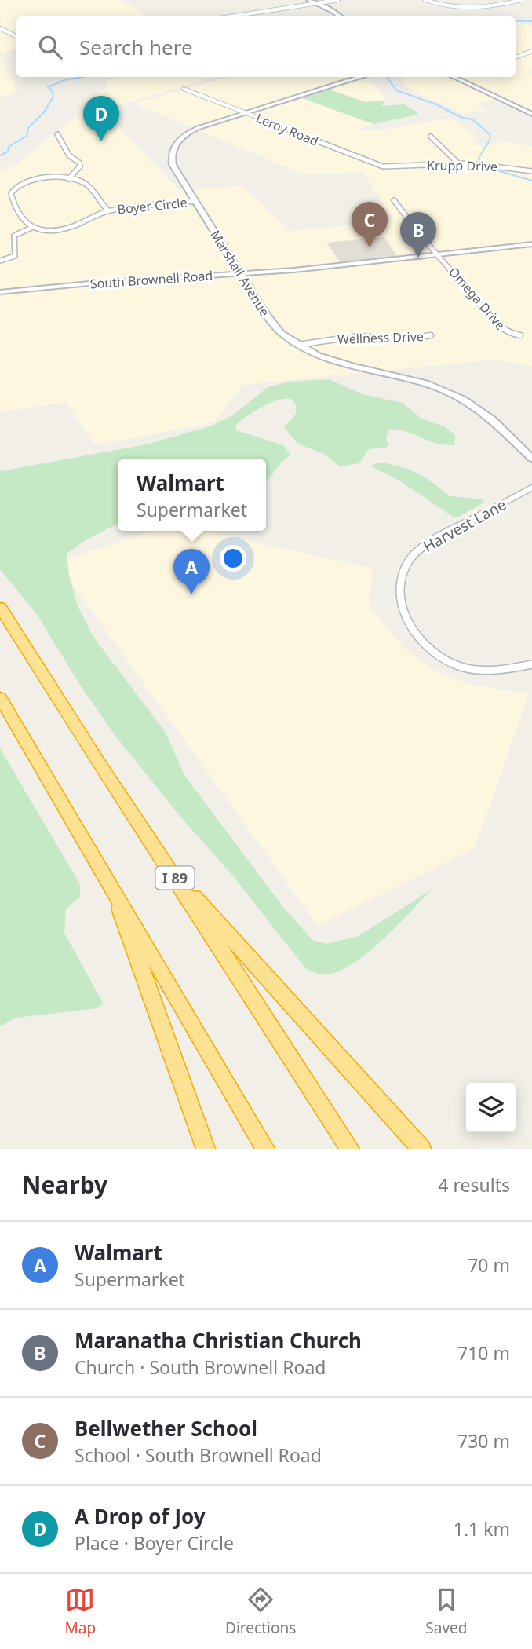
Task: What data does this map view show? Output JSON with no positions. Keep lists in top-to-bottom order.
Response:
{
  "streets": {
    "highway": ["I 89"],
    "main road": ["Marshall Avenue"],
    "street": [
      "Leroy Road",
      "Krupp Drive",
      "Boyer Circle",
      "South Brownell Road",
      "Omega Drive",
      "Wellness Drive",
      "Harvest Lane"
    ]
  },
  "crossings": [
    ["Leroy Road", "Krupp Drive"],
    ["Leroy Road", "Marshall Avenue"],
    ["Boyer Circle", "Marshall Avenue"],
    ["Marshall Avenue", "South Brownell Road"],
    ["Marshall Avenue", "Wellness Drive"],
    ["South Brownell Road", "Omega Drive"]
  ],
  "page": {
    "search": "Search here",
    "pins": [
      "D",
      "C",
      "B",
      "A"
    ],
    "popup": ["Walmart", "Supermarket"],
    "heading": ["Nearby", "4 results"],
    "list": [
      {
        "mark": "A",
        "name": "Walmart",
        "note": "Supermarket",
        "value": "70 m"
      },
      {
        "mark": "B",
        "name": "Maranatha Christian Church",
        "note": "Church · South Brownell Road",
        "value": "710 m"
      },
      {
        "mark": "C",
        "name": "Bellwether School",
        "note": "School · South Brownell Road",
        "value": "730 m"
      },
      {
        "mark": "D",
        "name": "A Drop of Joy",
        "note": "Place · Boyer Circle",
        "value": "1.1 km"
      }
    ],
    "nav": ["Map", "Directions", "Saved"]
  }
}
